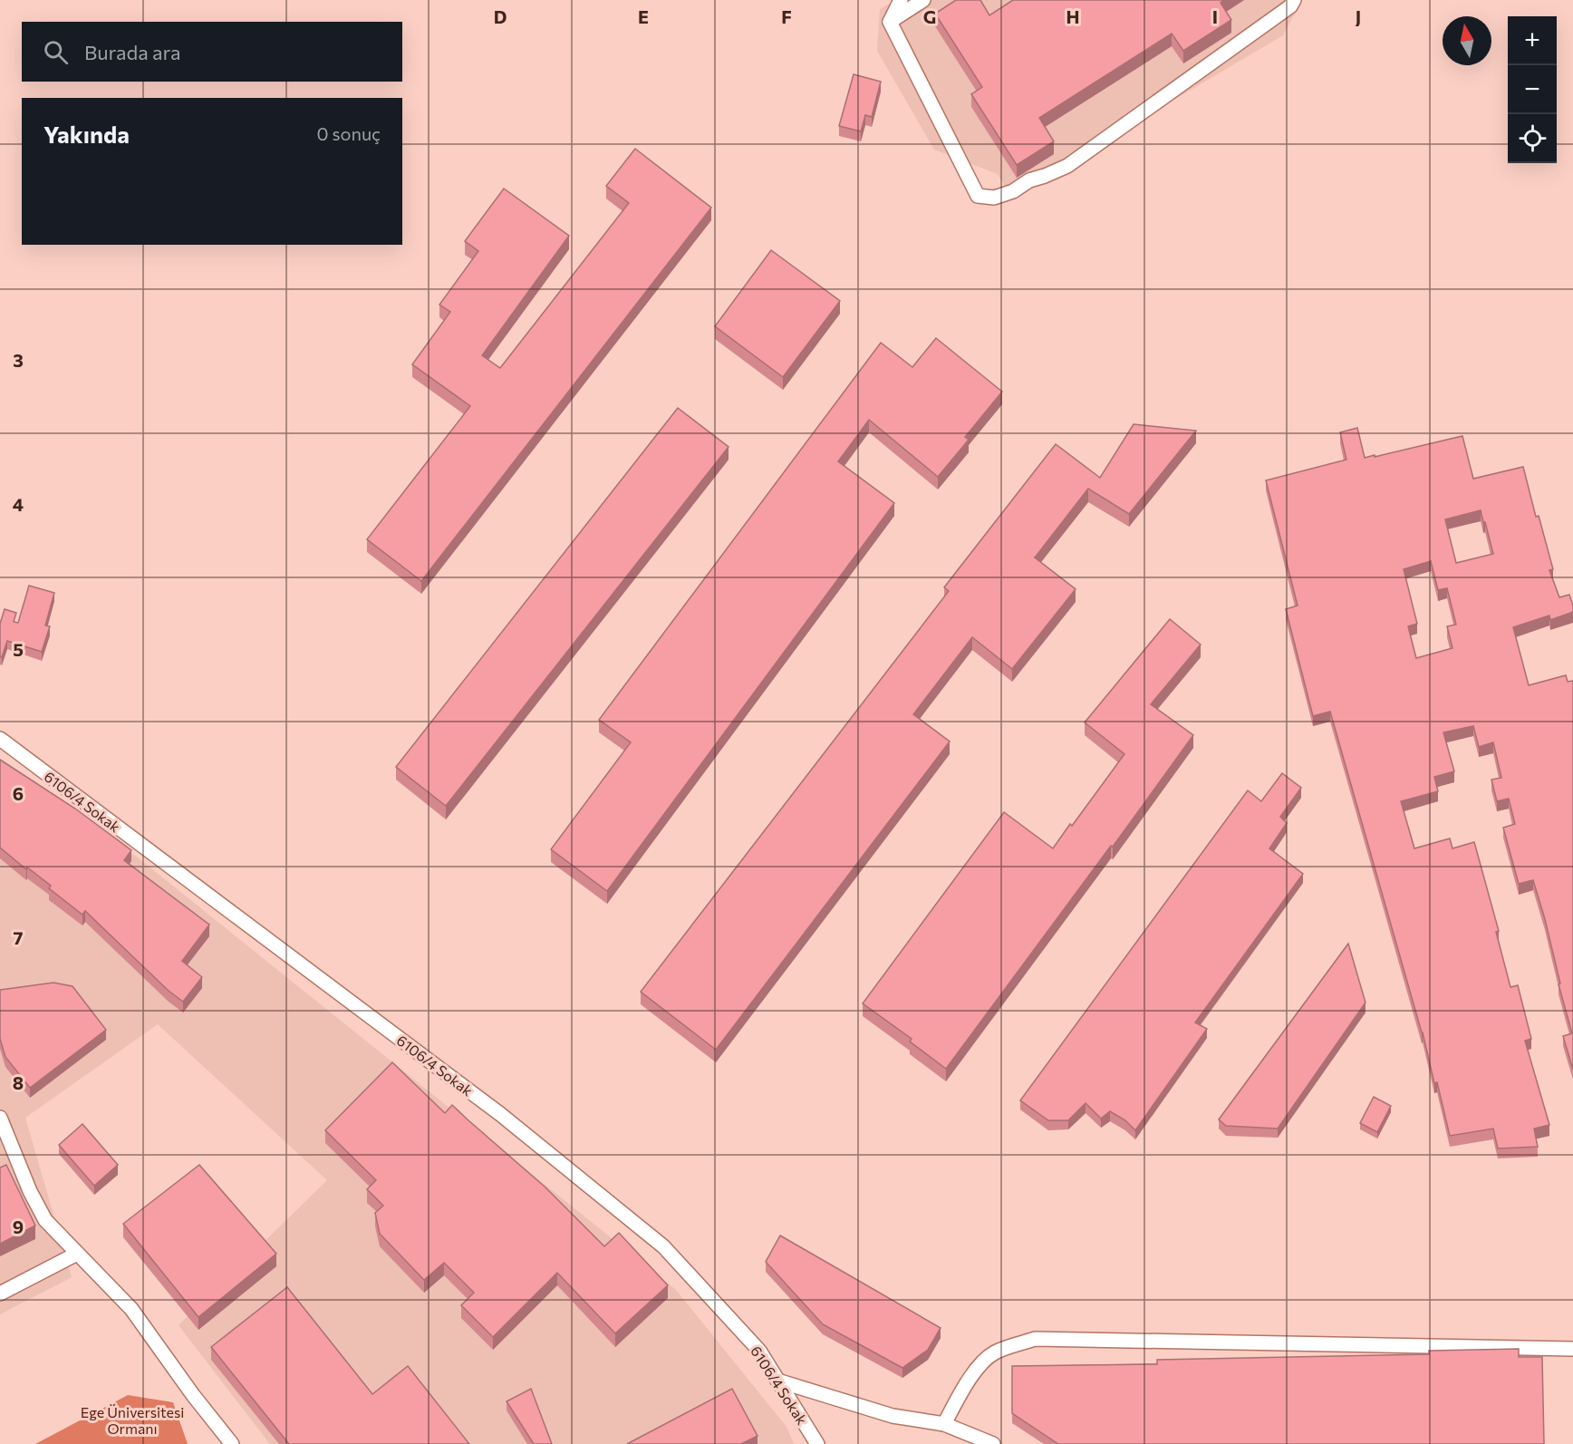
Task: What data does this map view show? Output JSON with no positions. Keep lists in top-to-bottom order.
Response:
{
  "streets": {
    "street": ["6106/4 Sokak"]
  },
  "parks": ["Ege Üniversitesi Ormanı"],
  "north": "top",
  "page": {
    "map_buttons": ["+", "−"],
    "search": "Burada ara",
    "heading": ["Yakında", "0 sonuç"]
  },
  "grid": {
    "columns": [
      "D",
      "E",
      "F",
      "G",
      "H",
      "I",
      "J"
    ],
    "rows": [
      "3",
      "4",
      "5",
      "6",
      "7",
      "8",
      "9"
    ]
  }
}
